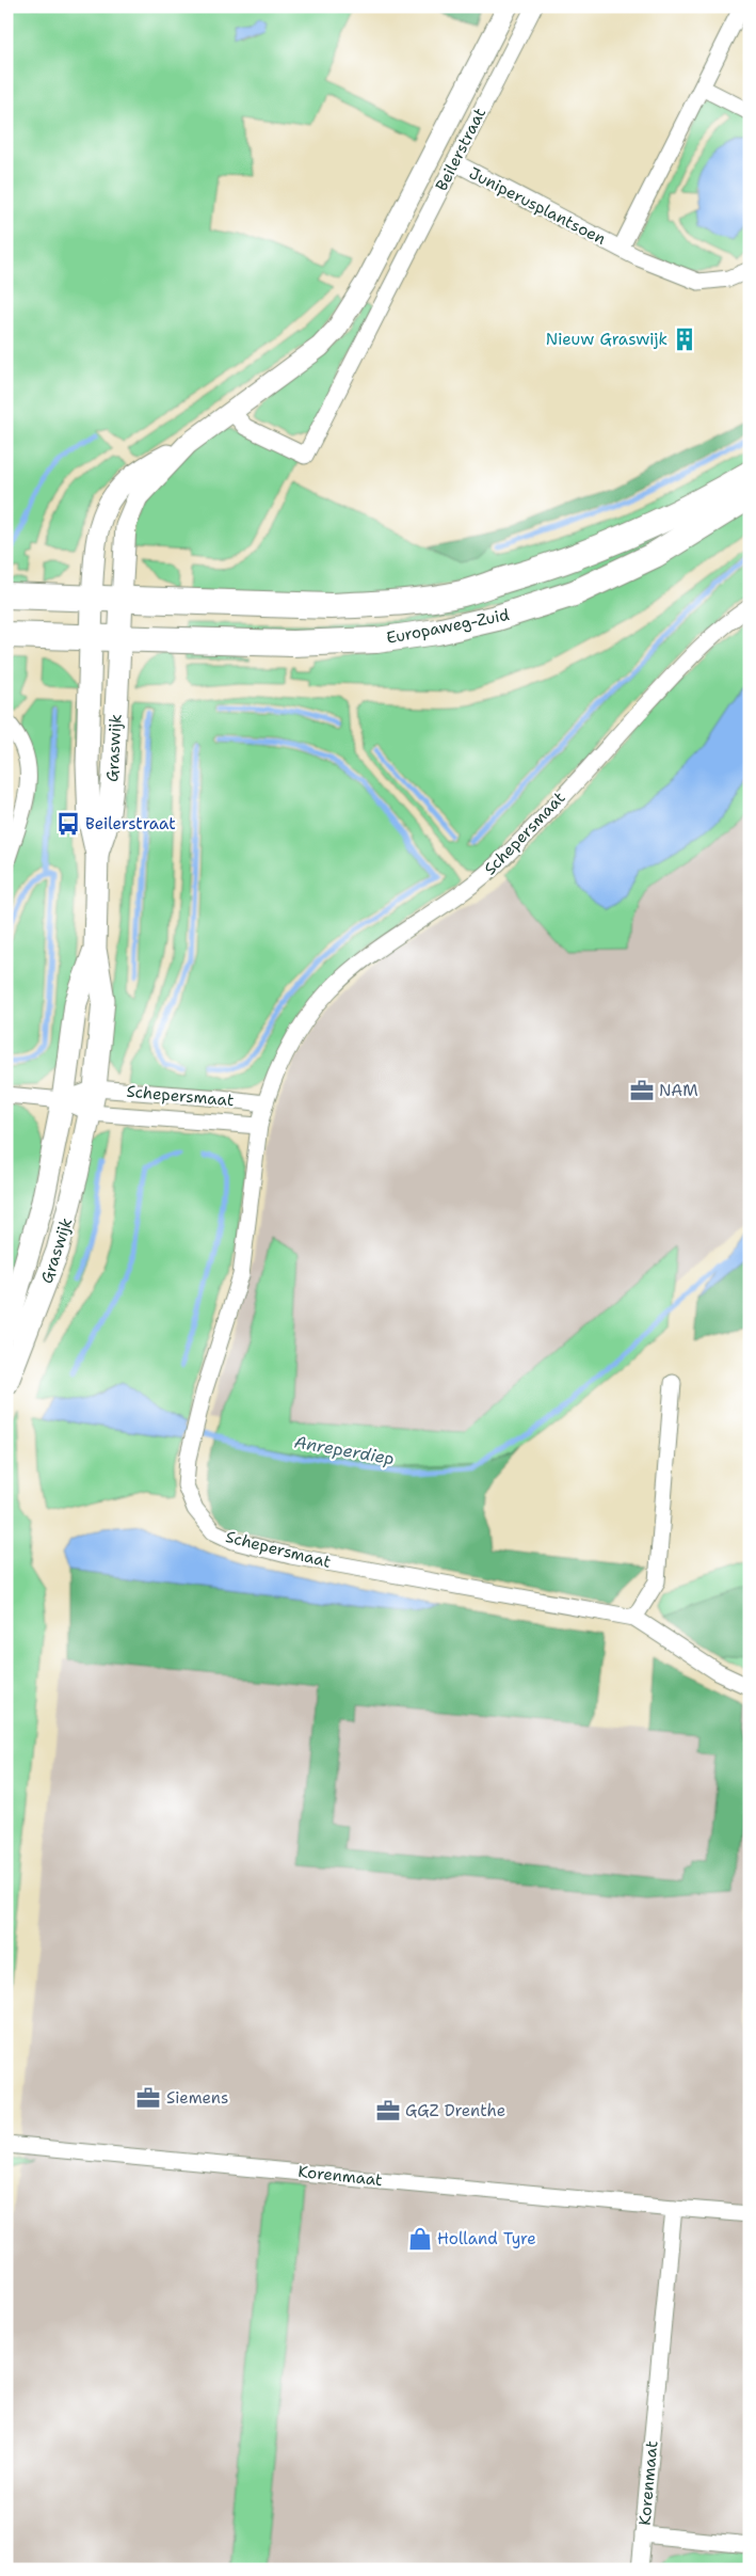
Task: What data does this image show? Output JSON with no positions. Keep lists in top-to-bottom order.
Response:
{
  "streets": {
    "main road": ["Europaweg-Zuid", "Graswijk"],
    "street": [
      "Beilerstraat",
      "Juniperusplantsoen",
      "Schepersmaat",
      "Korenmaat"
    ]
  },
  "crossings": [
    ["Beilerstraat", "Juniperusplantsoen"],
    ["Beilerstraat", "Europaweg-Zuid"],
    ["Europaweg-Zuid", "Graswijk"],
    ["Graswijk", "Schepersmaat"]
  ],
  "water": ["Anreperdiep"],
  "places": {
    "building": ["Nieuw Graswijk"],
    "bus stop": ["Beilerstraat"],
    "office": ["NAM", "Siemens", "GGZ Drenthe"],
    "shop": ["Holland Tyre"]
  }
}
